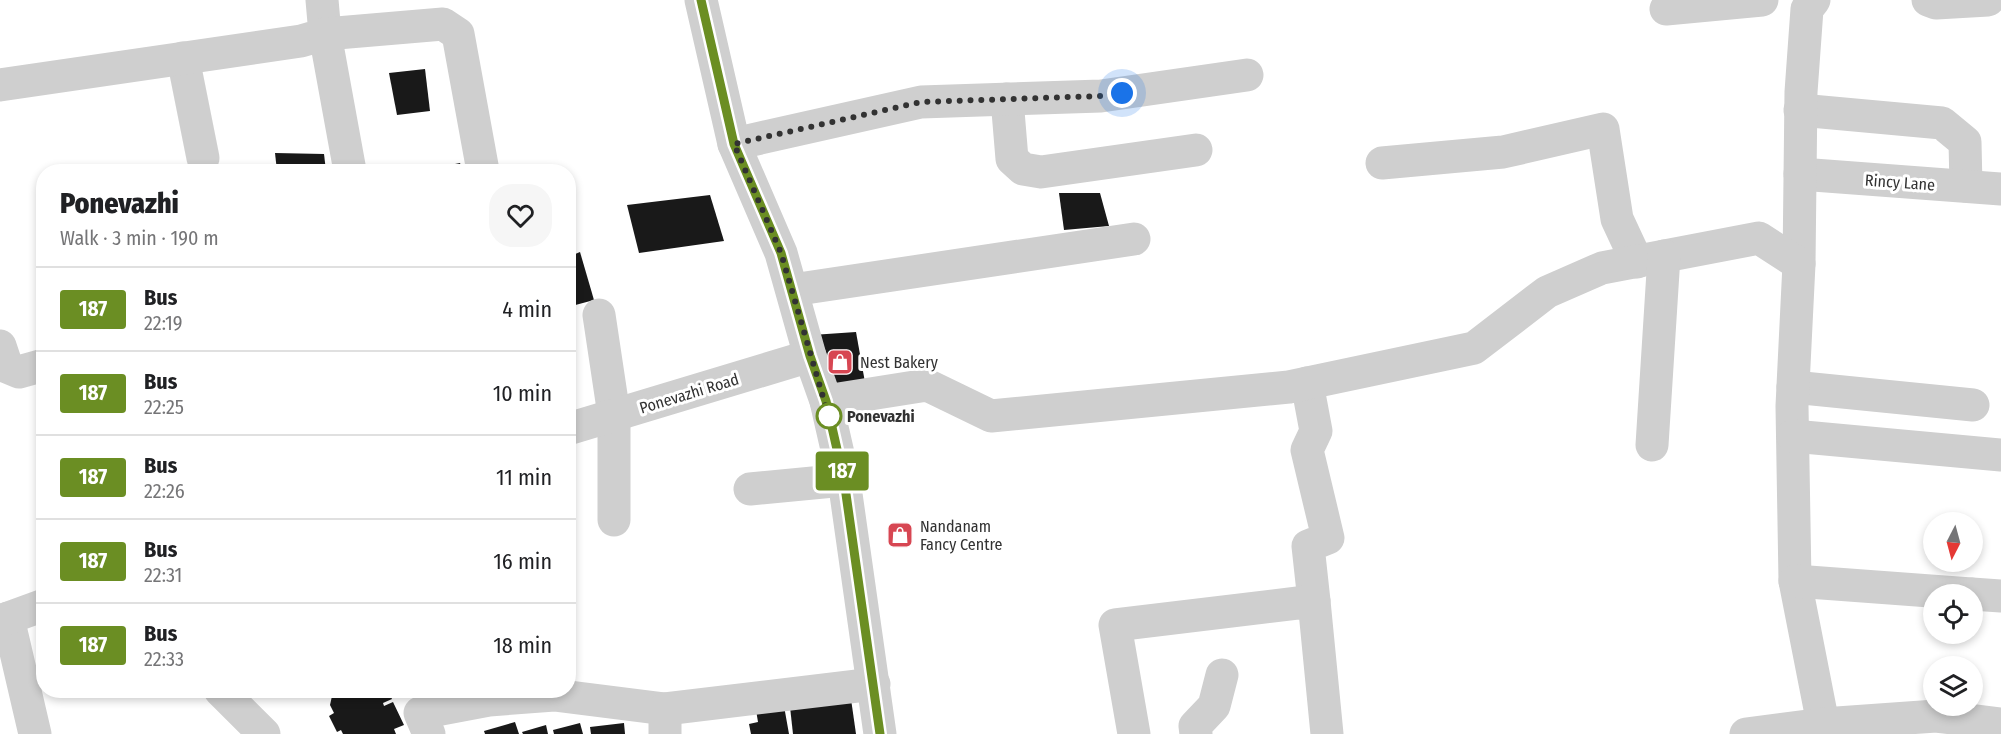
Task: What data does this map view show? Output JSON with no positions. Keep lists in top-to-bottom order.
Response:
{
  "streets": {
    "street": ["Rincy Lane", "Ponevazhi Road"]
  },
  "places": {
    "shop": ["Nest Bakery", "Nandanam Fancy Centre"],
    "other": ["Ponevazhi"]
  },
  "lines": ["bus line 187"],
  "north": "bottom",
  "page": {
    "on_map": "187",
    "heading": ["Ponevazhi", "Walk · 3 min · 190 m"],
    "list": [
      {
        "mark": "187",
        "name": "Bus",
        "note": "22:19",
        "value": "4 min"
      },
      {
        "mark": "187",
        "name": "Bus",
        "note": "22:25",
        "value": "10 min"
      },
      {
        "mark": "187",
        "name": "Bus",
        "note": "22:26",
        "value": "11 min"
      },
      {
        "mark": "187",
        "name": "Bus",
        "note": "22:31",
        "value": "16 min"
      },
      {
        "mark": "187",
        "name": "Bus",
        "note": "22:33",
        "value": "18 min"
      }
    ]
  }
}
